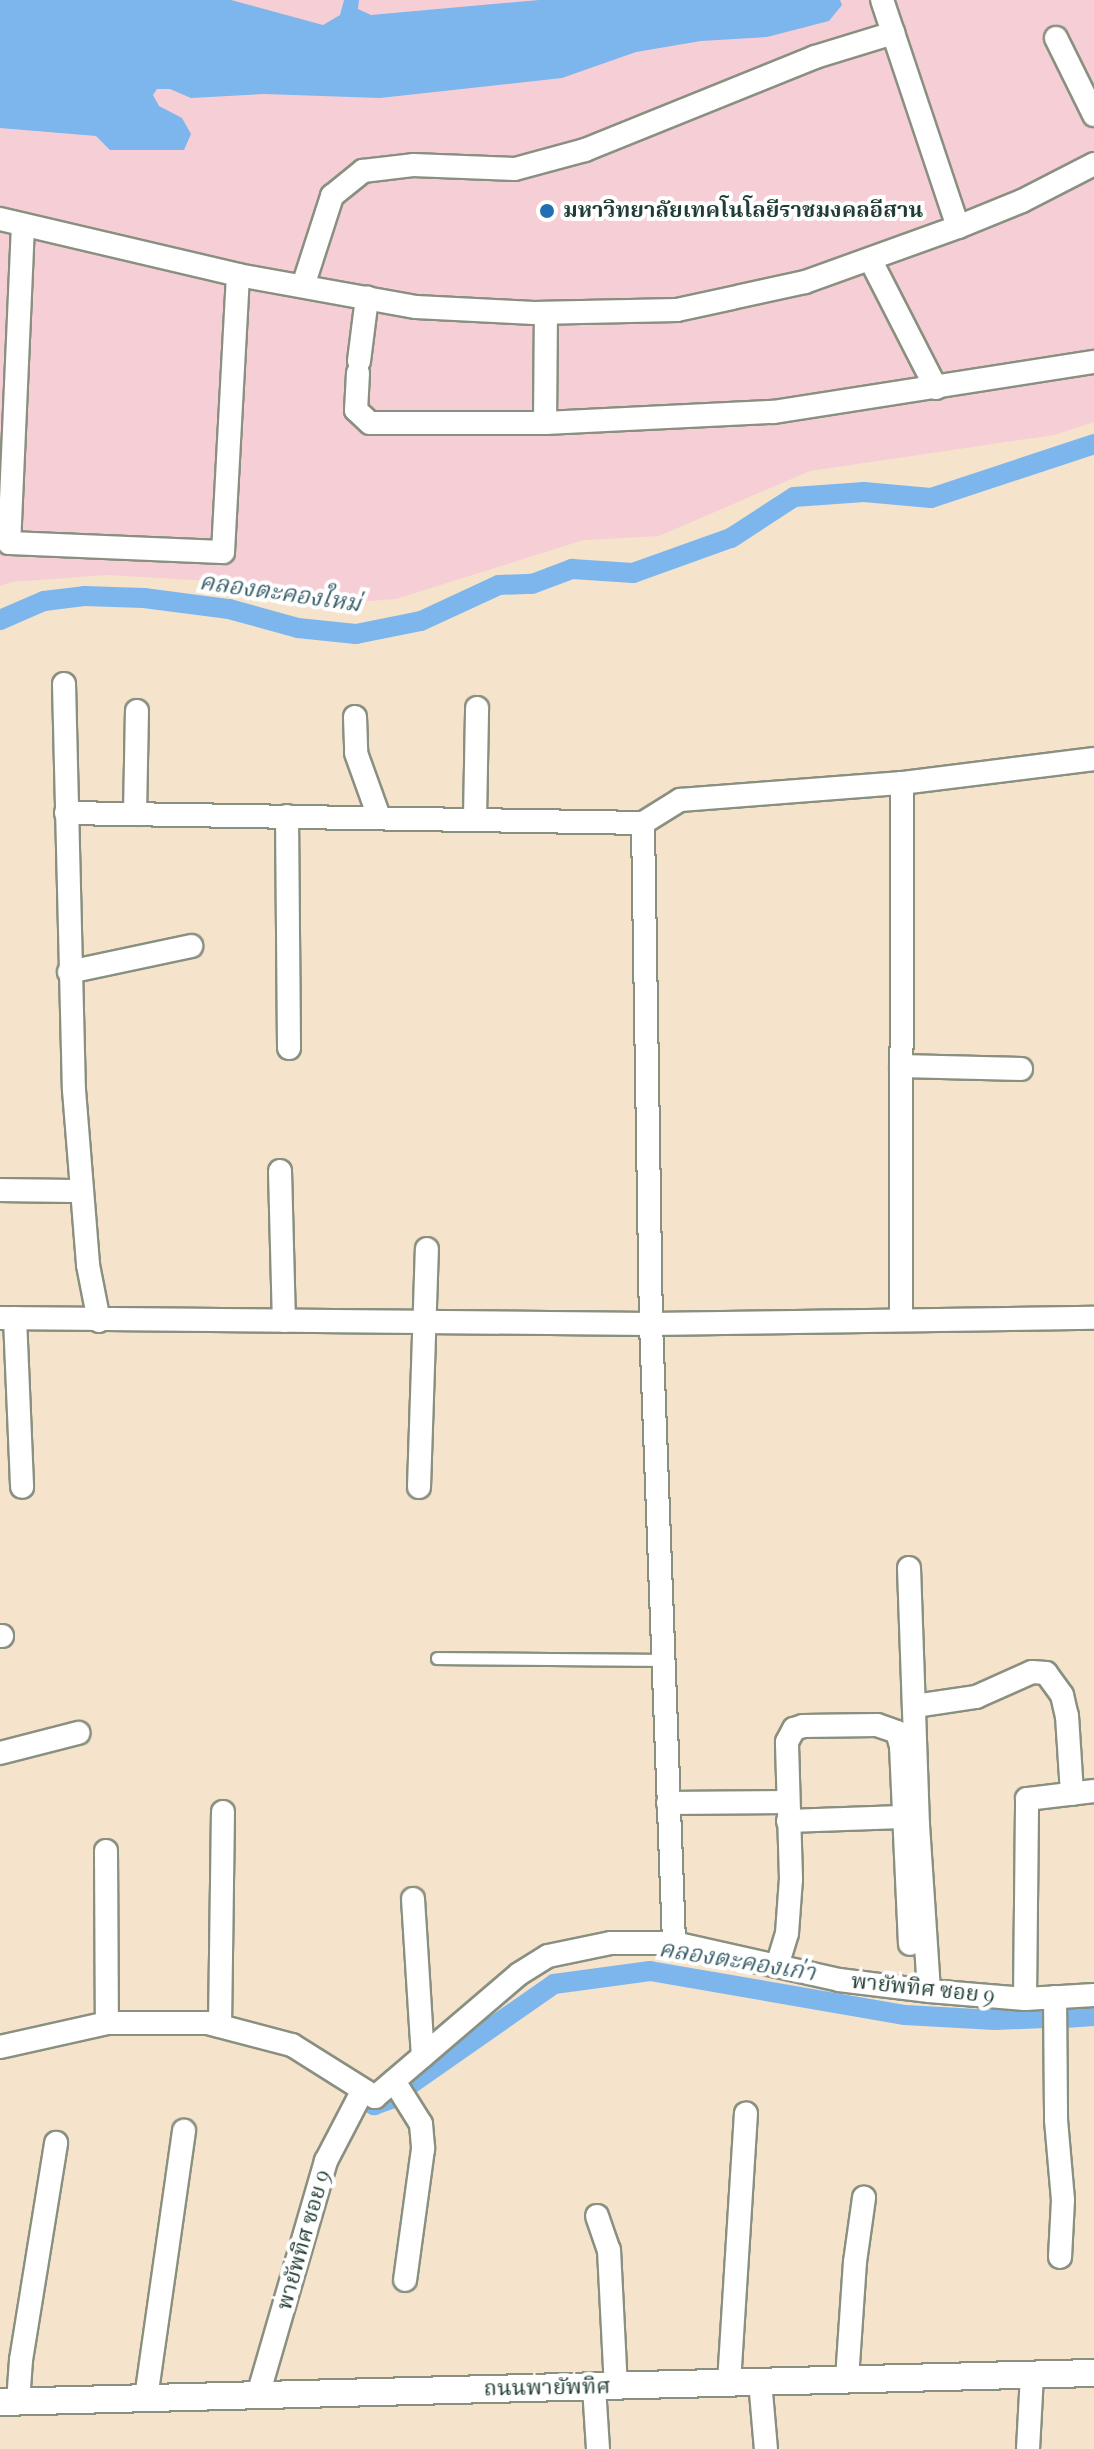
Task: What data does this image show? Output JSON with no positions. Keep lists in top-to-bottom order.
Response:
{
  "streets": {
    "street": ["พายัพทิศ ซอย 9", "ถนนพายัพทิศ"]
  },
  "crossings": [
    ["พายัพทิศ ซอย 9", "ถนนพายัพทิศ"]
  ],
  "water": ["คลองตะคองใหม่", "คลองตะคองเก่า"],
  "places": ["มหาวิทยาลัยเทคโนโลยีราชมงคลอีสาน"]
}
